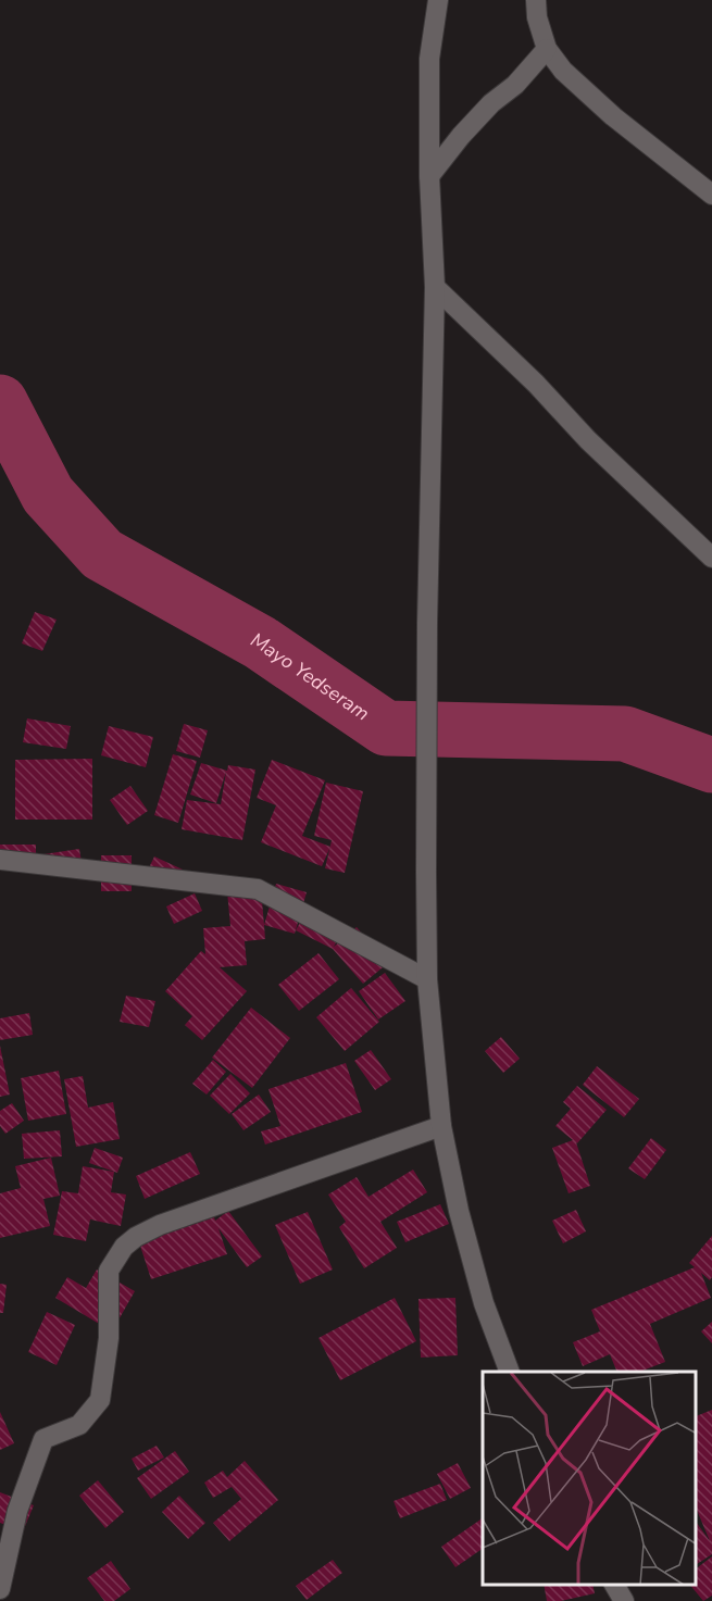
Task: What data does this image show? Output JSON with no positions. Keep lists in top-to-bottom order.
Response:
{
  "water": ["Mayo Yedseram"]
}
